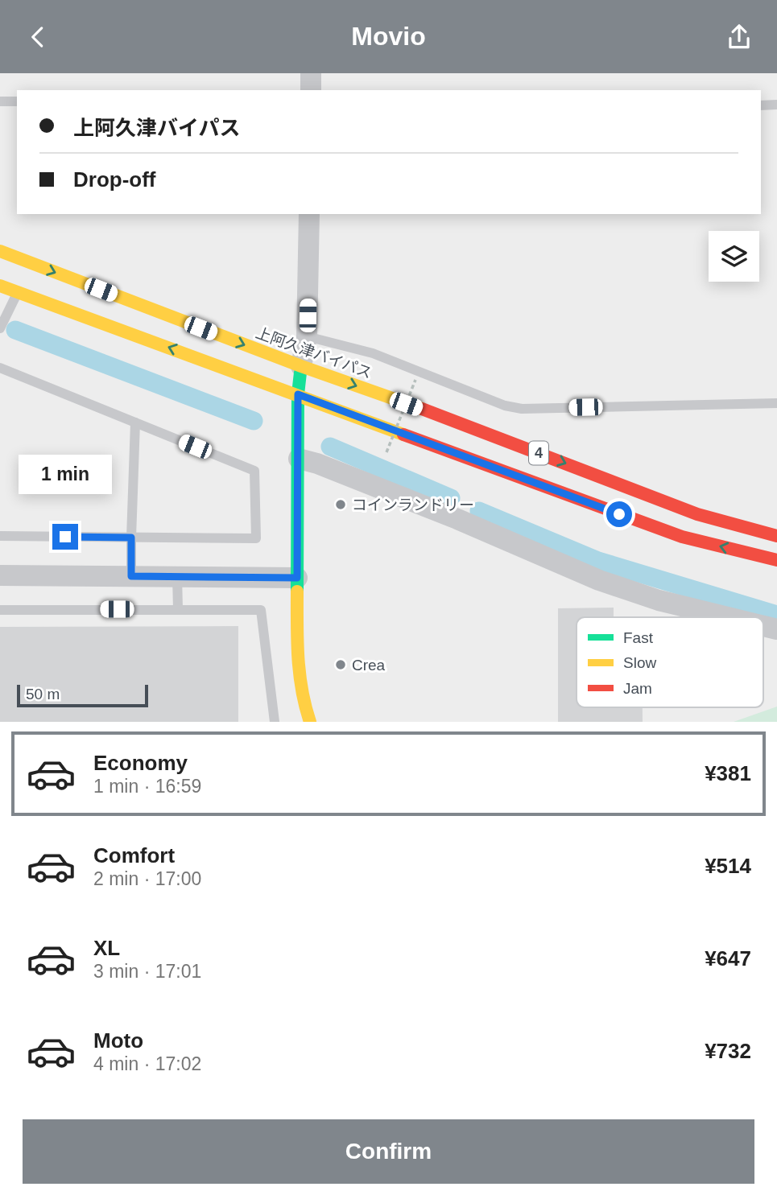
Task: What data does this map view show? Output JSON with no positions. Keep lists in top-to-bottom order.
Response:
{
  "streets": {
    "main road": ["上阿久津バイパス", "4"]
  },
  "places": ["コインランドリー", "Crea"],
  "legend": ["Fast", "Slow", "Jam"],
  "scale_bar": "50 m",
  "page": {
    "header": "Movio",
    "banner": ["上阿久津バイパス", "Drop-off"],
    "bubble": "1 min",
    "scale": "50 m",
    "list": [
      {
        "name": "Economy",
        "note": "1 min · 16:59",
        "value": "¥381"
      },
      {
        "name": "Comfort",
        "note": "2 min · 17:00",
        "value": "¥514"
      },
      {
        "name": "XL",
        "note": "3 min · 17:01",
        "value": "¥647"
      },
      {
        "name": "Moto",
        "note": "4 min · 17:02",
        "value": "¥732"
      }
    ],
    "buttons": "Confirm"
  }
}
